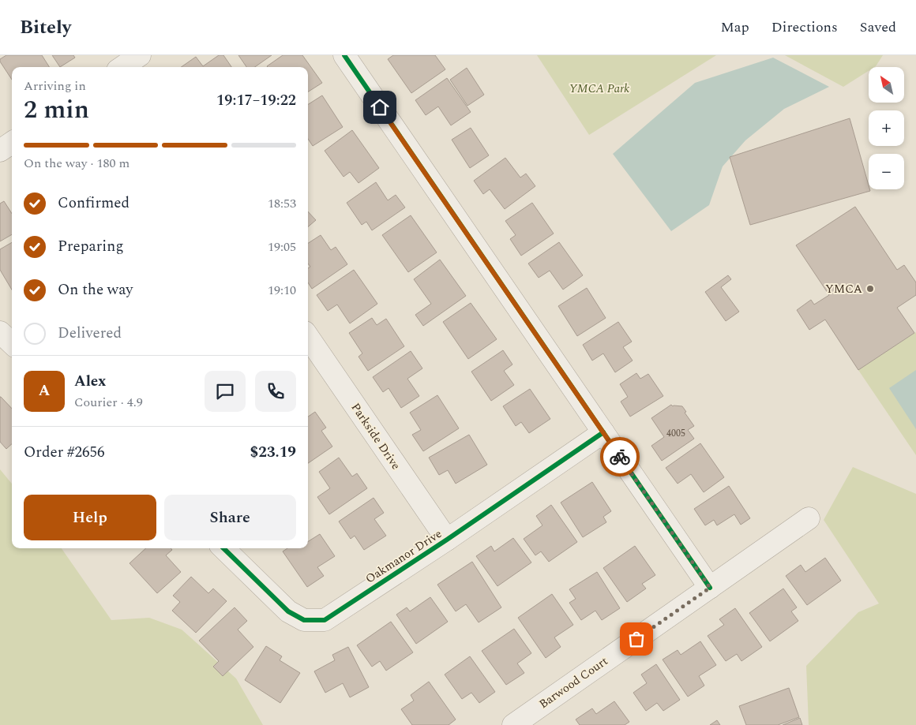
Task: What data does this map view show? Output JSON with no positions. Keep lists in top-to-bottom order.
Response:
{
  "streets": {
    "street": ["Parkside Drive", "Oakmanor Drive", "Barwood Court"]
  },
  "crossings": [
    ["Parkside Drive", "Oakmanor Drive"]
  ],
  "parks": ["YMCA Park"],
  "places": ["YMCA"],
  "house_numbers": ["4005"],
  "north": "top left",
  "page": {
    "header": "Bitely",
    "nav": ["Map", "Directions", "Saved"],
    "map_buttons": ["+", "−"],
    "heading": ["2 min", "Arriving in", "19:17–19:22"],
    "panel": [
      "Alex",
      "Courier · 4.9",
      "Order #2656",
      "$23.19"
    ],
    "bar": "On the way · 180 m",
    "list": [
      ["Confirmed", "18:53"],
      ["Preparing", "19:05"],
      ["On the way", "19:10"],
      "Delivered"
    ],
    "round": "A",
    "buttons": ["Help", "Share"]
  }
}
